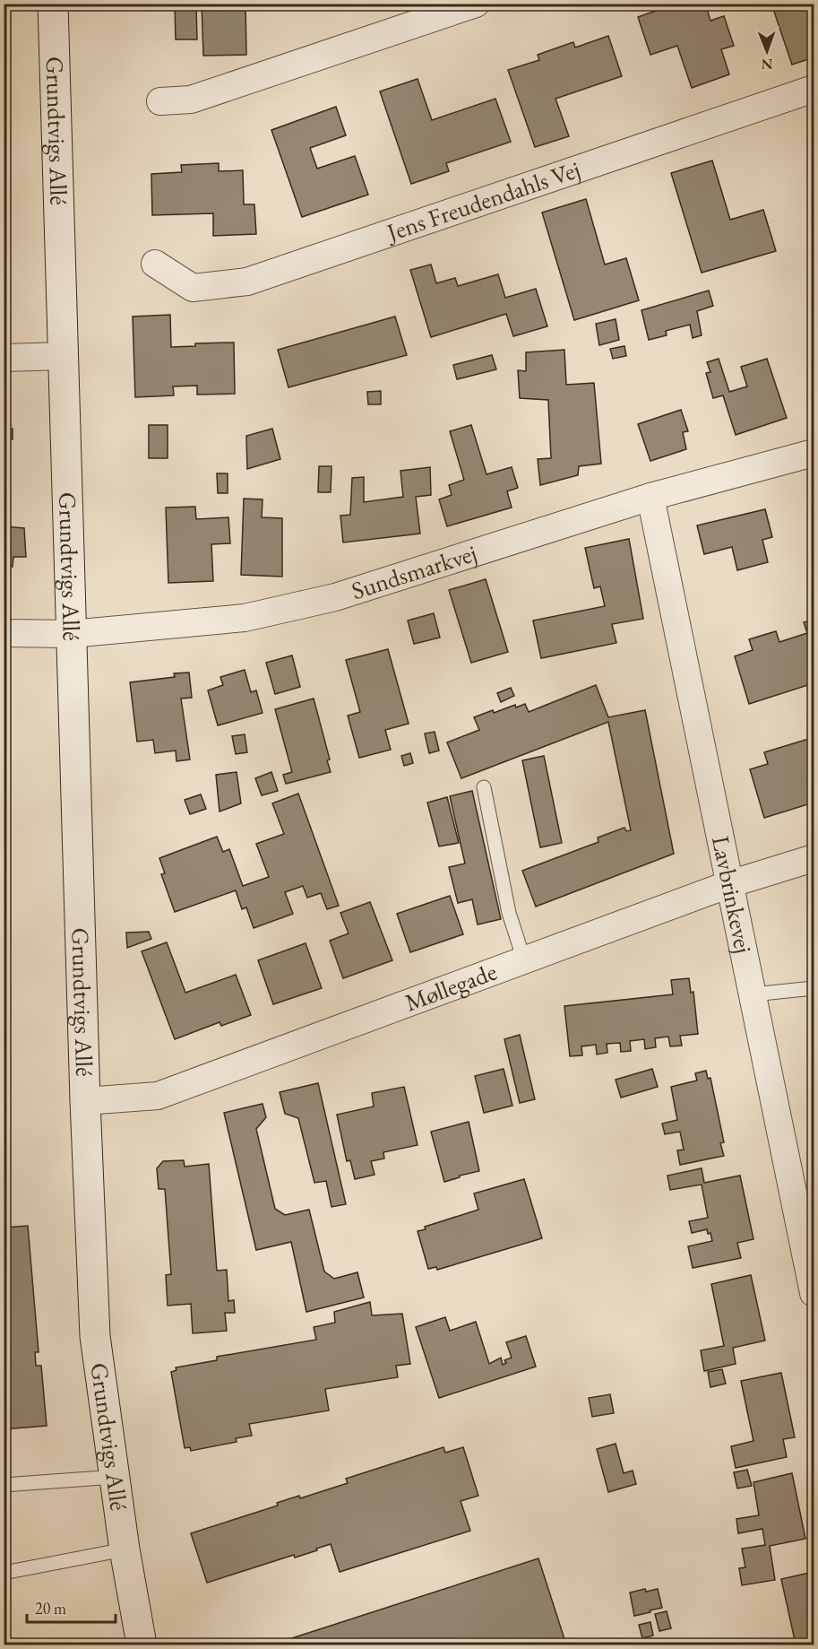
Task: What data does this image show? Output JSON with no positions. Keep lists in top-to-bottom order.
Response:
{
  "streets": {
    "street": [
      "Grundtvigs Allé",
      "Jens Freudendahls Vej",
      "Sundsmarkvej",
      "Lavbrinkevej",
      "Møllegade"
    ]
  },
  "crossings": [
    ["Grundtvigs Allé", "Sundsmarkvej"],
    ["Grundtvigs Allé", "Møllegade"],
    ["Sundsmarkvej", "Lavbrinkevej"],
    ["Lavbrinkevej", "Møllegade"]
  ],
  "scale_bar": "20 m",
  "north": "bottom"
}
